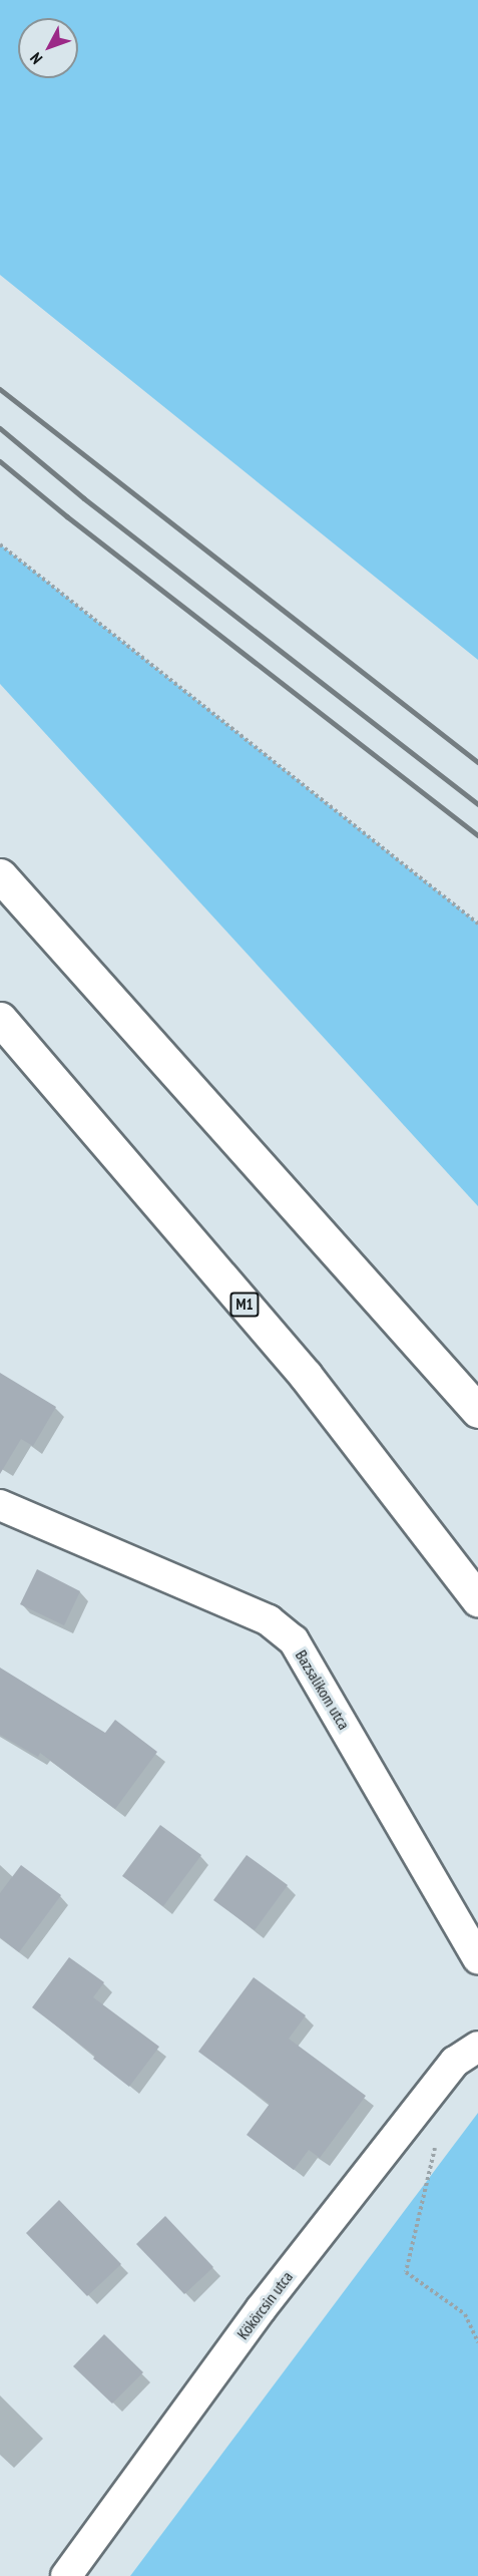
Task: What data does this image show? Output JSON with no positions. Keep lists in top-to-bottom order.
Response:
{
  "streets": {
    "highway": ["M1"],
    "street": ["Bazsalikom utca", "Kökörcsin utca"]
  },
  "north": "bottom left"
}
